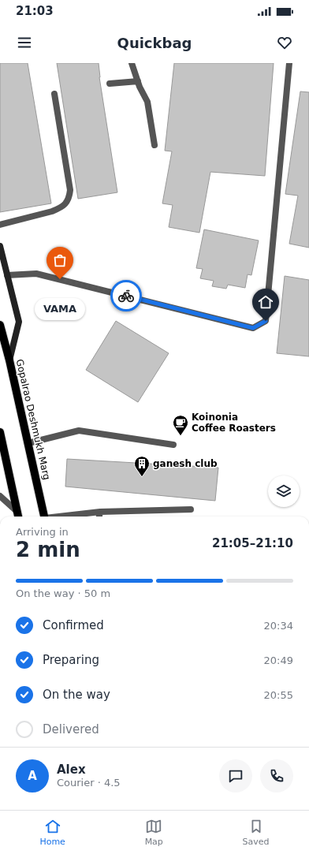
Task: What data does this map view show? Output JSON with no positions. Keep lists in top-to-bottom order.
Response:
{
  "streets": {
    "main road": ["Gopalrao Deshmukh Marg"]
  },
  "places": {
    "other": ["VAMA"],
    "cafe": ["Koinonia Coffee Roasters"],
    "building": ["ganesh club"]
  },
  "page": {
    "status": "21:03",
    "header": "Quickbag",
    "bubble": "VAMA",
    "heading": ["2 min", "Arriving in", "21:05–21:10"],
    "panel": ["Alex", "Courier · 4.5"],
    "bar": "On the way · 50 m",
    "list": [
      ["Confirmed", "20:34"],
      ["Preparing", "20:49"],
      ["On the way", "20:55"],
      "Delivered"
    ],
    "round": "A",
    "tabs": ["Home", "Map", "Saved"]
  }
}
